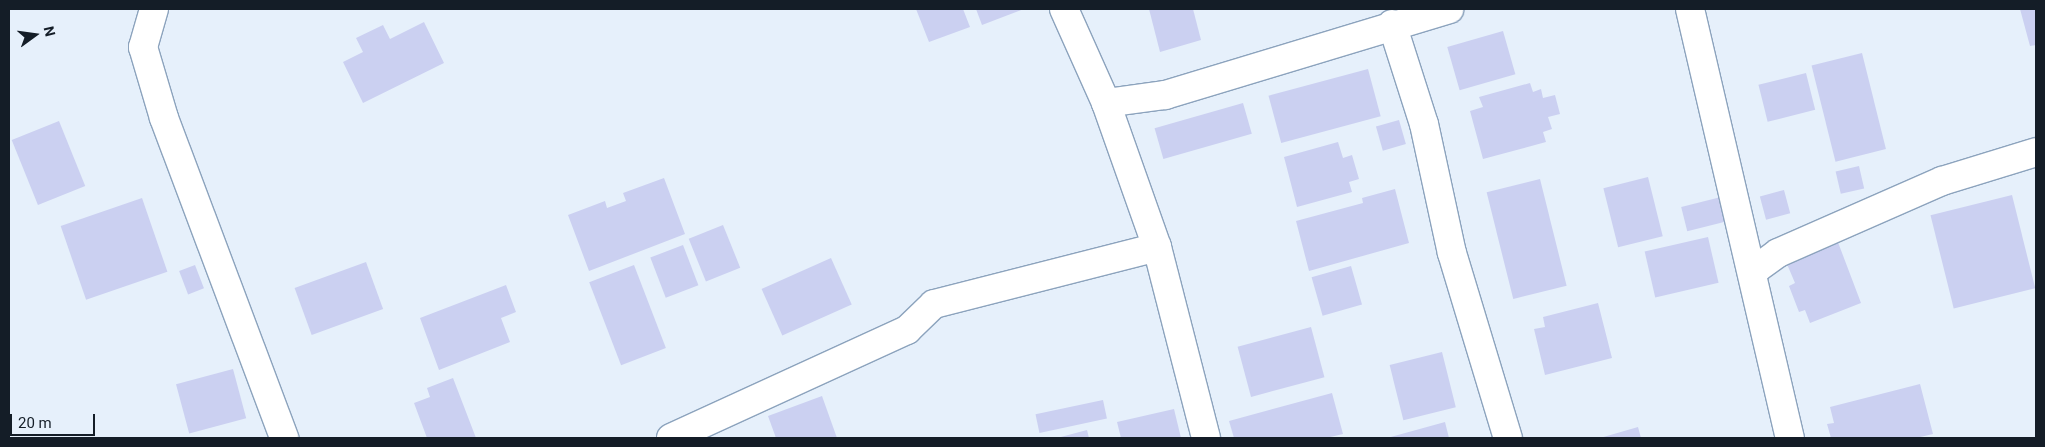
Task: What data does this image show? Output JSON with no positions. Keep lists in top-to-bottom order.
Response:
{
  "scale_bar": "20 m",
  "north": "right"
}
